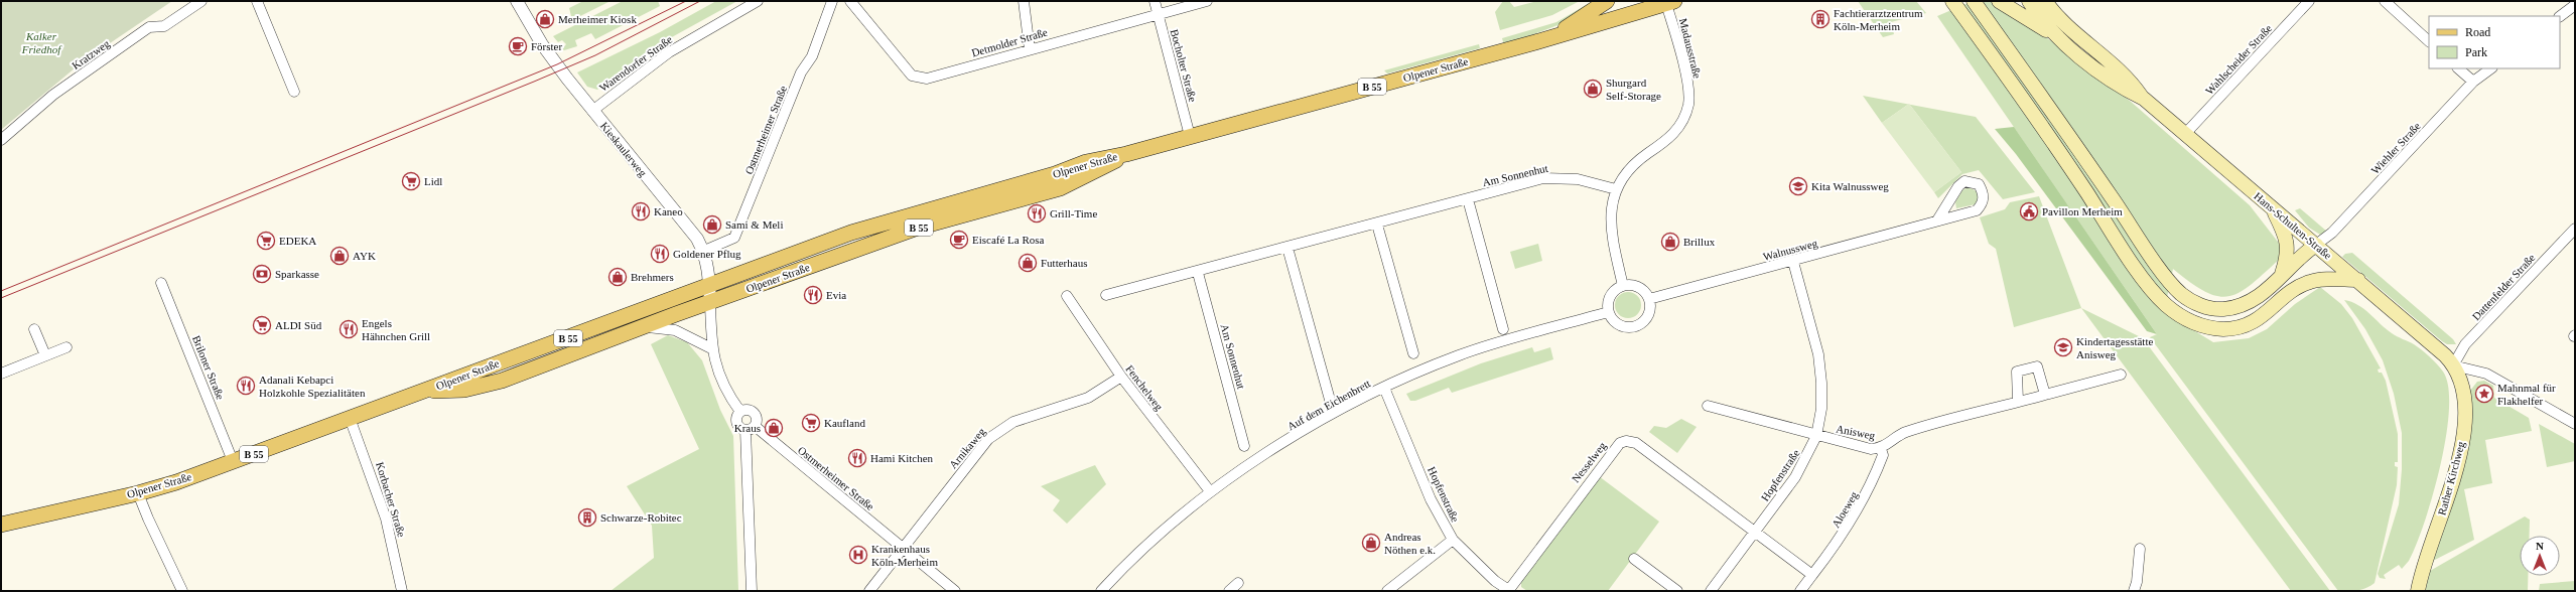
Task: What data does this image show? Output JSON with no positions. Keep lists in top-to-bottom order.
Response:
{
  "streets": {
    "main road": [
      "Olpener Straße",
      "B 55",
      "Hans-Schulten-Straße",
      "Rather Kirchweg"
    ],
    "street": [
      "Detmolder Straße",
      "Madausstraße",
      "Kratzweg",
      "Wahlscheider Straße",
      "Warendorfer Straße",
      "Bocholter Straße",
      "Ostmerheimer Straße",
      "Wiehler Straße",
      "Kieskaulerweg",
      "Am Sonnenhut",
      "Walnussweg",
      "Dattenfelder Straße",
      "Briloner Straße",
      "Fenchelweg",
      "Auf dem Eichenbrett",
      "Anisweg",
      "Arnikaweg",
      "Nesselweg",
      "Hopfenstraße",
      "Korbacher Straße",
      "Aloeweg"
    ]
  },
  "crossings": [
    ["Detmolder Straße", "Bocholter Straße"],
    ["Madausstraße", "Olpener Straße"],
    ["Madausstraße", "Am Sonnenhut"],
    ["Madausstraße", "Walnussweg"],
    ["Madausstraße", "Auf dem Eichenbrett"],
    ["Wahlscheider Straße", "Hans-Schulten-Straße"],
    ["Warendorfer Straße", "Kieskaulerweg"],
    ["Bocholter Straße", "Olpener Straße"],
    ["Olpener Straße", "B 55"],
    ["Olpener Straße", "Kieskaulerweg"],
    ["Olpener Straße", "Briloner Straße"],
    ["Olpener Straße", "Korbacher Straße"],
    ["Ostmerheimer Straße", "Kieskaulerweg"],
    ["Ostmerheimer Straße", "Arnikaweg"],
    ["Wiehler Straße", "Hans-Schulten-Straße"],
    ["Hans-Schulten-Straße", "Dattenfelder Straße"],
    ["Hans-Schulten-Straße", "Rather Kirchweg"],
    ["Walnussweg", "Auf dem Eichenbrett"],
    ["Walnussweg", "Hopfenstraße"],
    ["Dattenfelder Straße", "Rather Kirchweg"],
    ["Fenchelweg", "Auf dem Eichenbrett"],
    ["Fenchelweg", "Arnikaweg"],
    ["Auf dem Eichenbrett", "Hopfenstraße"],
    ["Anisweg", "Hopfenstraße"],
    ["Anisweg", "Aloeweg"],
    ["Nesselweg", "Hopfenstraße"]
  ],
  "parks": ["Kalker Friedhof"],
  "places": {
    "shop": [
      "Merheimer Kiosk",
      "Shurgard Self-Storage",
      "Sami & Meli",
      "Brillux",
      "AYK",
      "Futterhaus",
      "Brehmers",
      "Kraus",
      "Andreas Nöthen e.k."
    ],
    "building": ["Fachtierarztzentrum Köln-Merheim", "Schwarze-Robitec"],
    "cafe": ["Förster", "Eiscafé La Rosa"],
    "supermarket": [
      "Lidl",
      "EDEKA",
      "ALDI Süd",
      "Kaufland"
    ],
    "school or university": ["Kita Walnussweg", "Kindertagesstätte Anisweg"],
    "restaurant": [
      "Kaneo",
      "Grill-Time",
      "Goldener Pflug",
      "Evia",
      "Engels Hähnchen Grill",
      "Adanali Kebapci Holzkohle Spezialitäten",
      "Hami Kitchen"
    ],
    "public building": ["Pavillon Merheim"],
    "bank": ["Sparkasse"],
    "place": ["Mahnmal für Flakhelfer"],
    "hospital": ["Krankenhaus Köln-Merheim"]
  },
  "legend": ["Road", "Park"],
  "north": "top"
}
